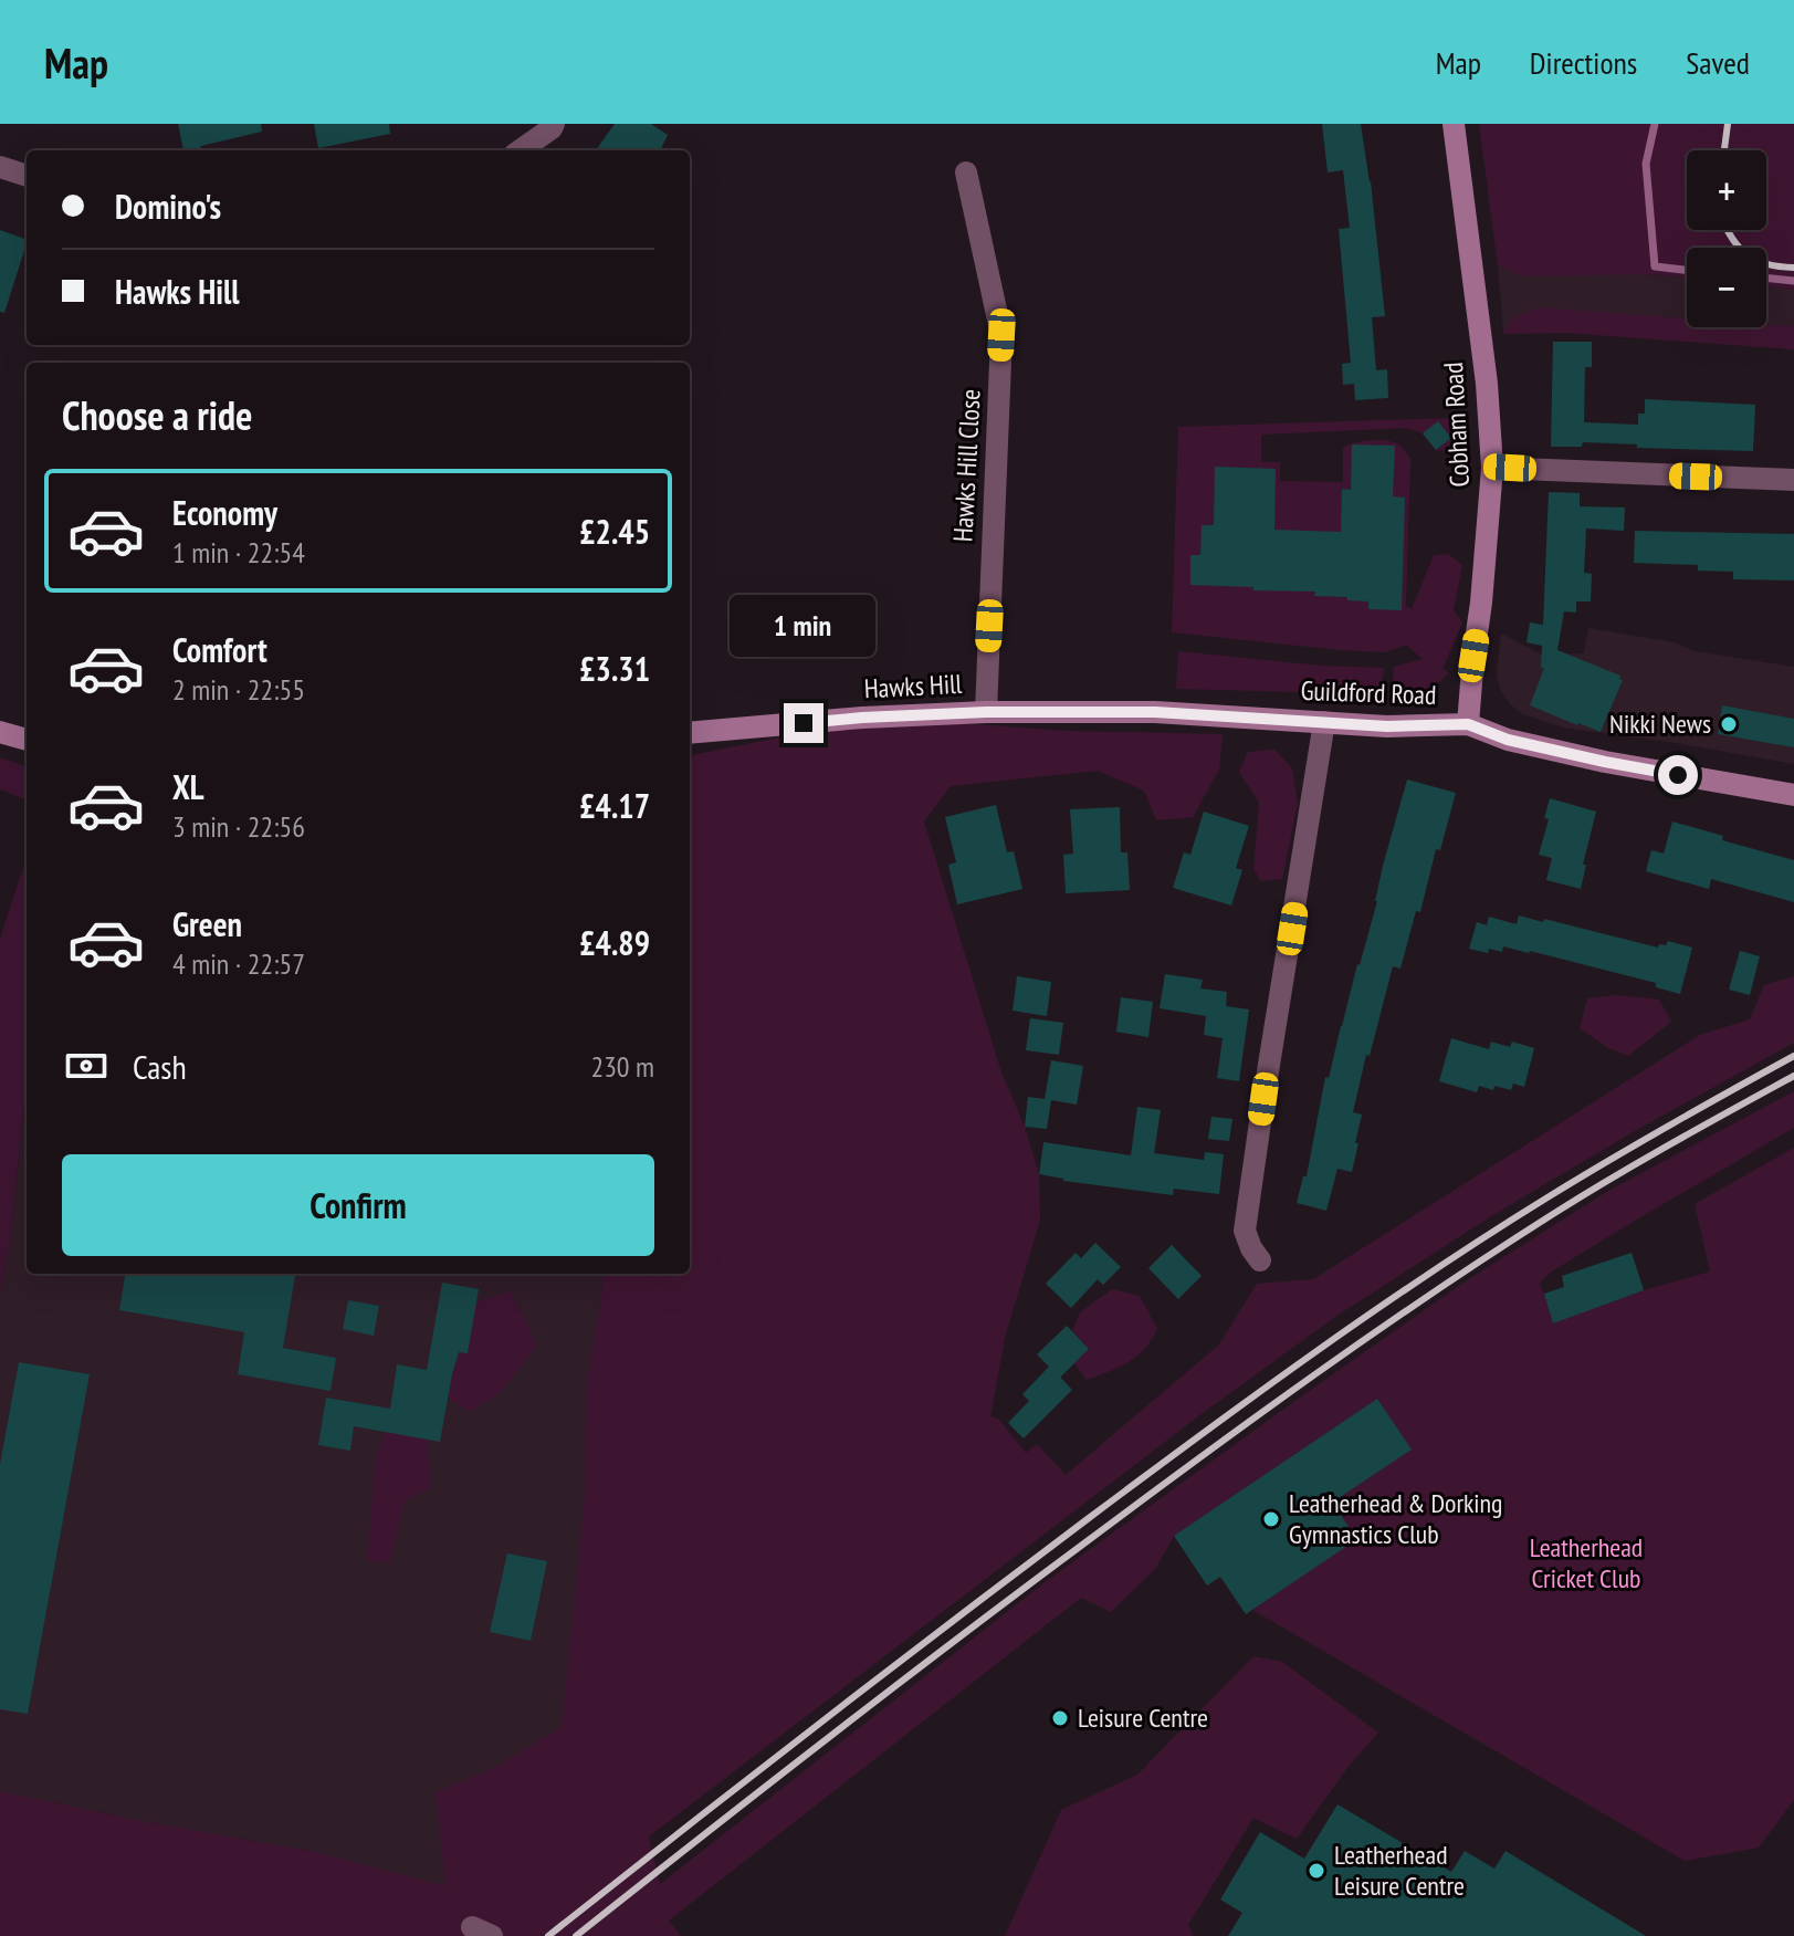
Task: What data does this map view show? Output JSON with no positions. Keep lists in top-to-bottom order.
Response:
{
  "streets": {
    "main road": ["Cobham Road", "Hawks Hill", "Guildford Road"],
    "street": ["Hawks Hill Close"]
  },
  "crossings": [
    ["Cobham Road", "Guildford Road"],
    ["Hawks Hill Close", "Hawks Hill"],
    ["Hawks Hill Close", "Guildford Road"],
    ["Hawks Hill", "Guildford Road"]
  ],
  "parks": ["Leatherhead Cricket Club"],
  "places": [
    "Nikki News",
    "Leatherhead & Dorking Gymnastics Club",
    "Leisure Centre",
    "Leatherhead Leisure Centre"
  ],
  "page": {
    "header": "Map",
    "nav": ["Map", "Directions", "Saved"],
    "map_buttons": ["+", "−"],
    "banner": ["Domino's", "Hawks Hill"],
    "heading": "Choose a ride",
    "list": [
      {
        "name": "Economy",
        "note": "1 min · 22:54",
        "value": "£2.45"
      },
      {
        "name": "Comfort",
        "note": "2 min · 22:55",
        "value": "£3.31"
      },
      {
        "name": "XL",
        "note": "3 min · 22:56",
        "value": "£4.17"
      },
      {
        "name": "Green",
        "note": "4 min · 22:57",
        "value": "£4.89"
      }
    ],
    "bubble": "1 min",
    "pay": ["Cash", "230 m"],
    "buttons": "Confirm"
  }
}
